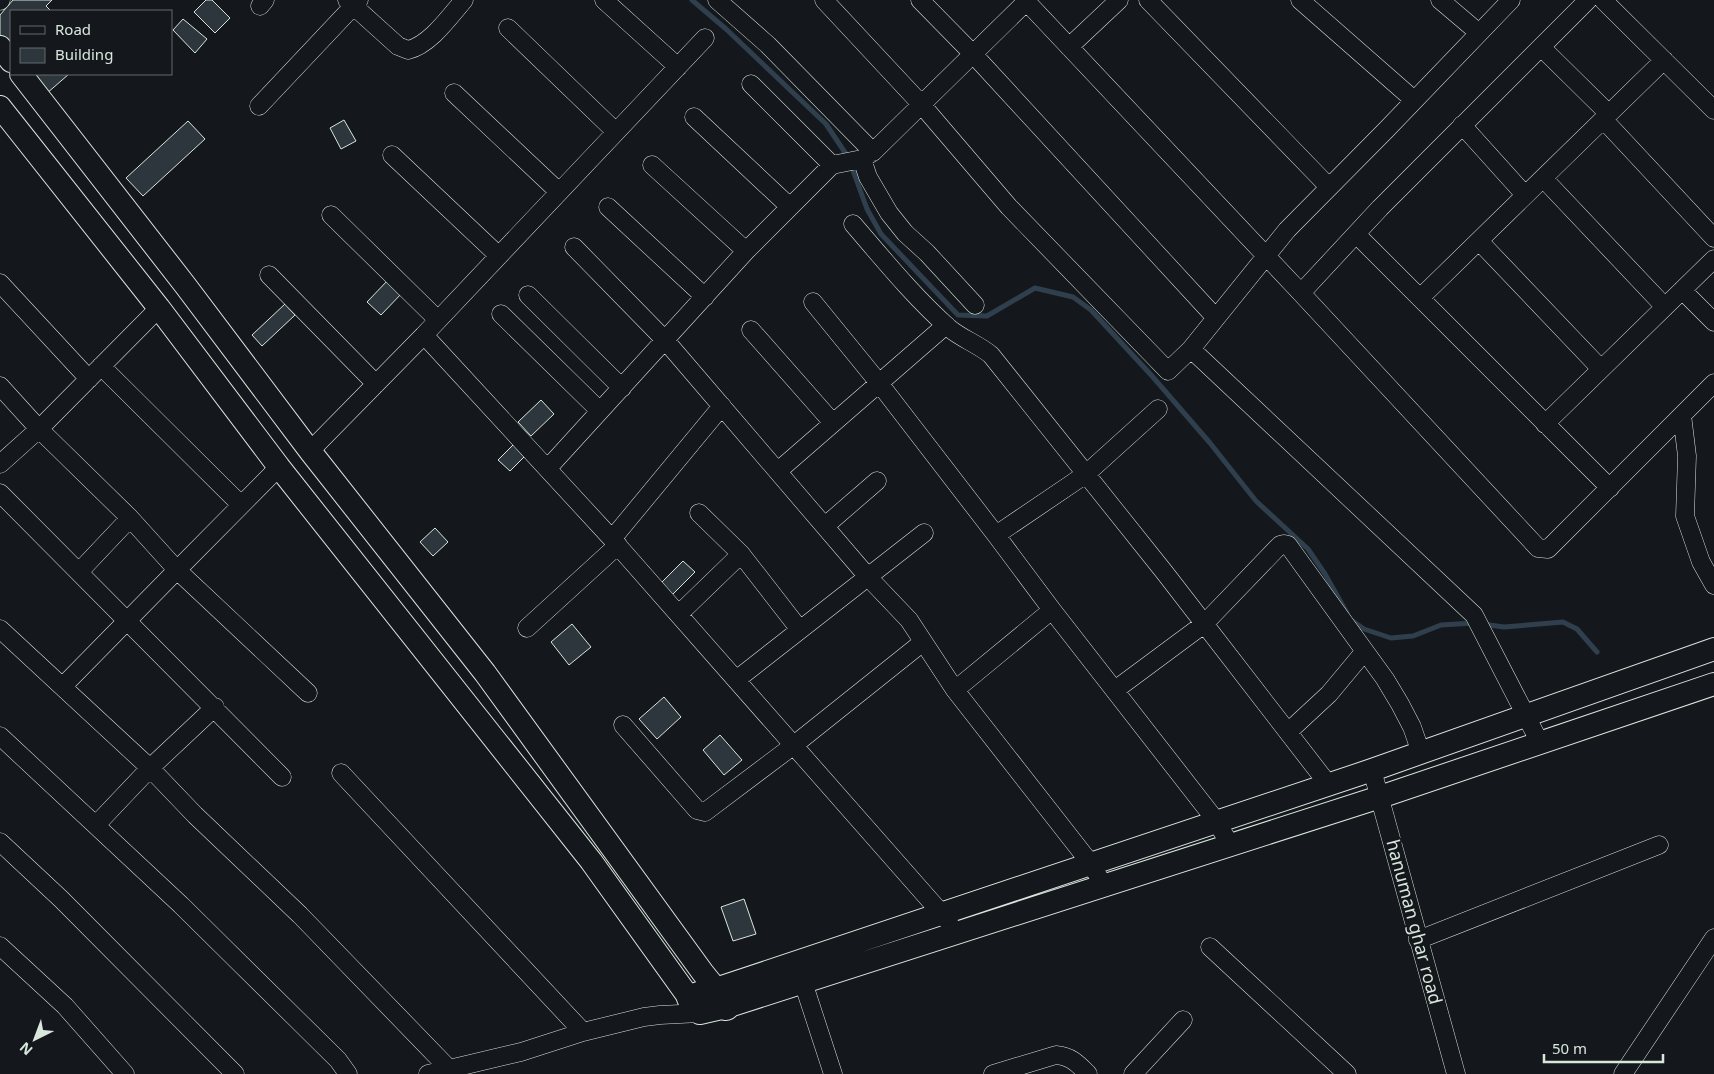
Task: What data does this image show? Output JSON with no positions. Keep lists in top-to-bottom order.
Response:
{
  "streets": {
    "street": ["hanuman ghar road"]
  },
  "legend": ["Road", "Building"],
  "scale_bar": "50 m",
  "north": "bottom left"
}
